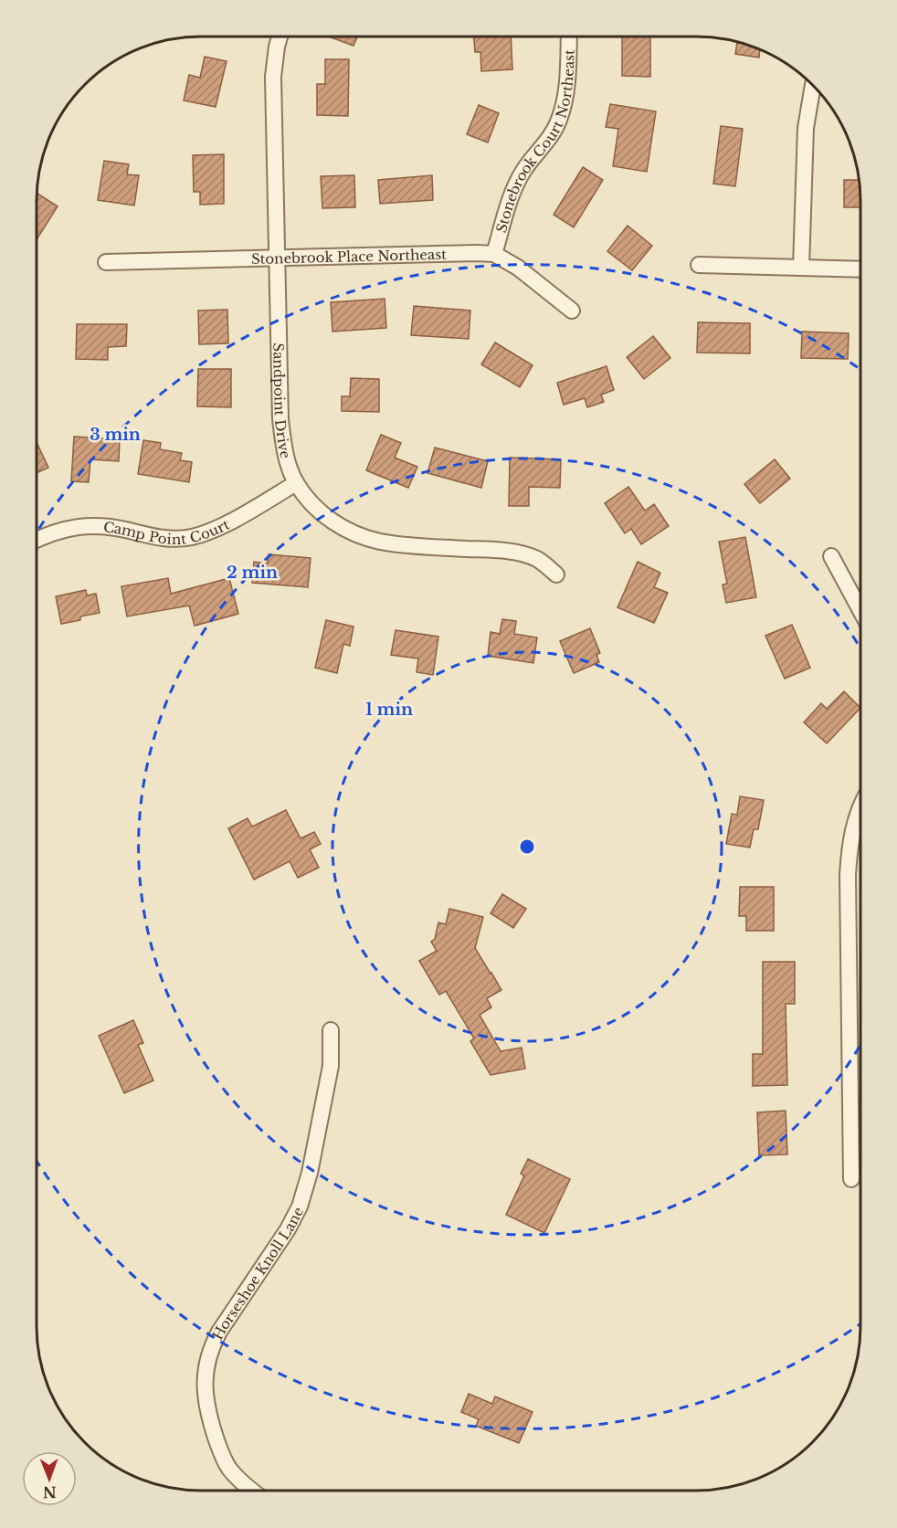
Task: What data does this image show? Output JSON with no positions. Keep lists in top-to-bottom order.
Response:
{
  "streets": {
    "street": [
      "Stonebrook Court Northeast",
      "Stonebrook Place Northeast",
      "Sandpoint Drive",
      "Camp Point Court",
      "Horseshoe Knoll Lane"
    ]
  },
  "crossings": [
    ["Stonebrook Court Northeast", "Stonebrook Place Northeast"],
    ["Stonebrook Place Northeast", "Sandpoint Drive"],
    ["Sandpoint Drive", "Camp Point Court"]
  ],
  "north": "bottom",
  "rings": ["3 min", "2 min", "1 min"]
}
